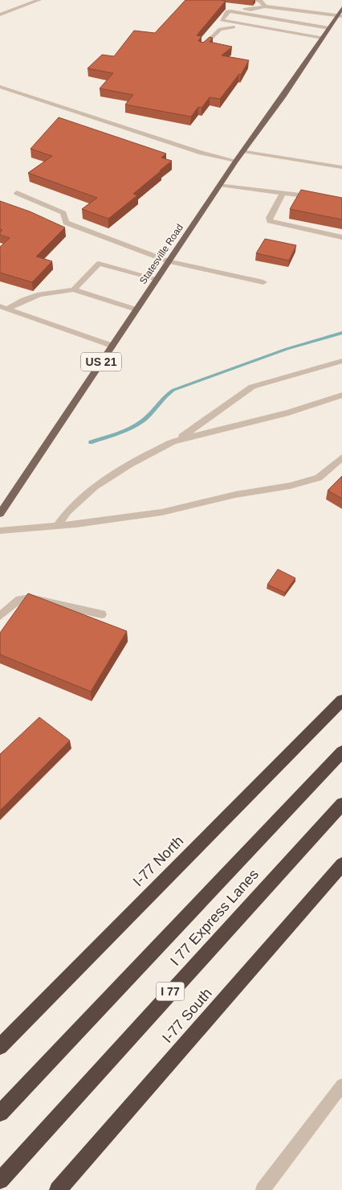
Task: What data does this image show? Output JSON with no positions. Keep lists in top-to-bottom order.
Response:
{
  "streets": {
    "highway": [
      "I-77 North",
      "I 77 Express Lanes",
      "I 77",
      "I-77 South"
    ],
    "main road": ["Statesville Road", "US 21"]
  }
}
